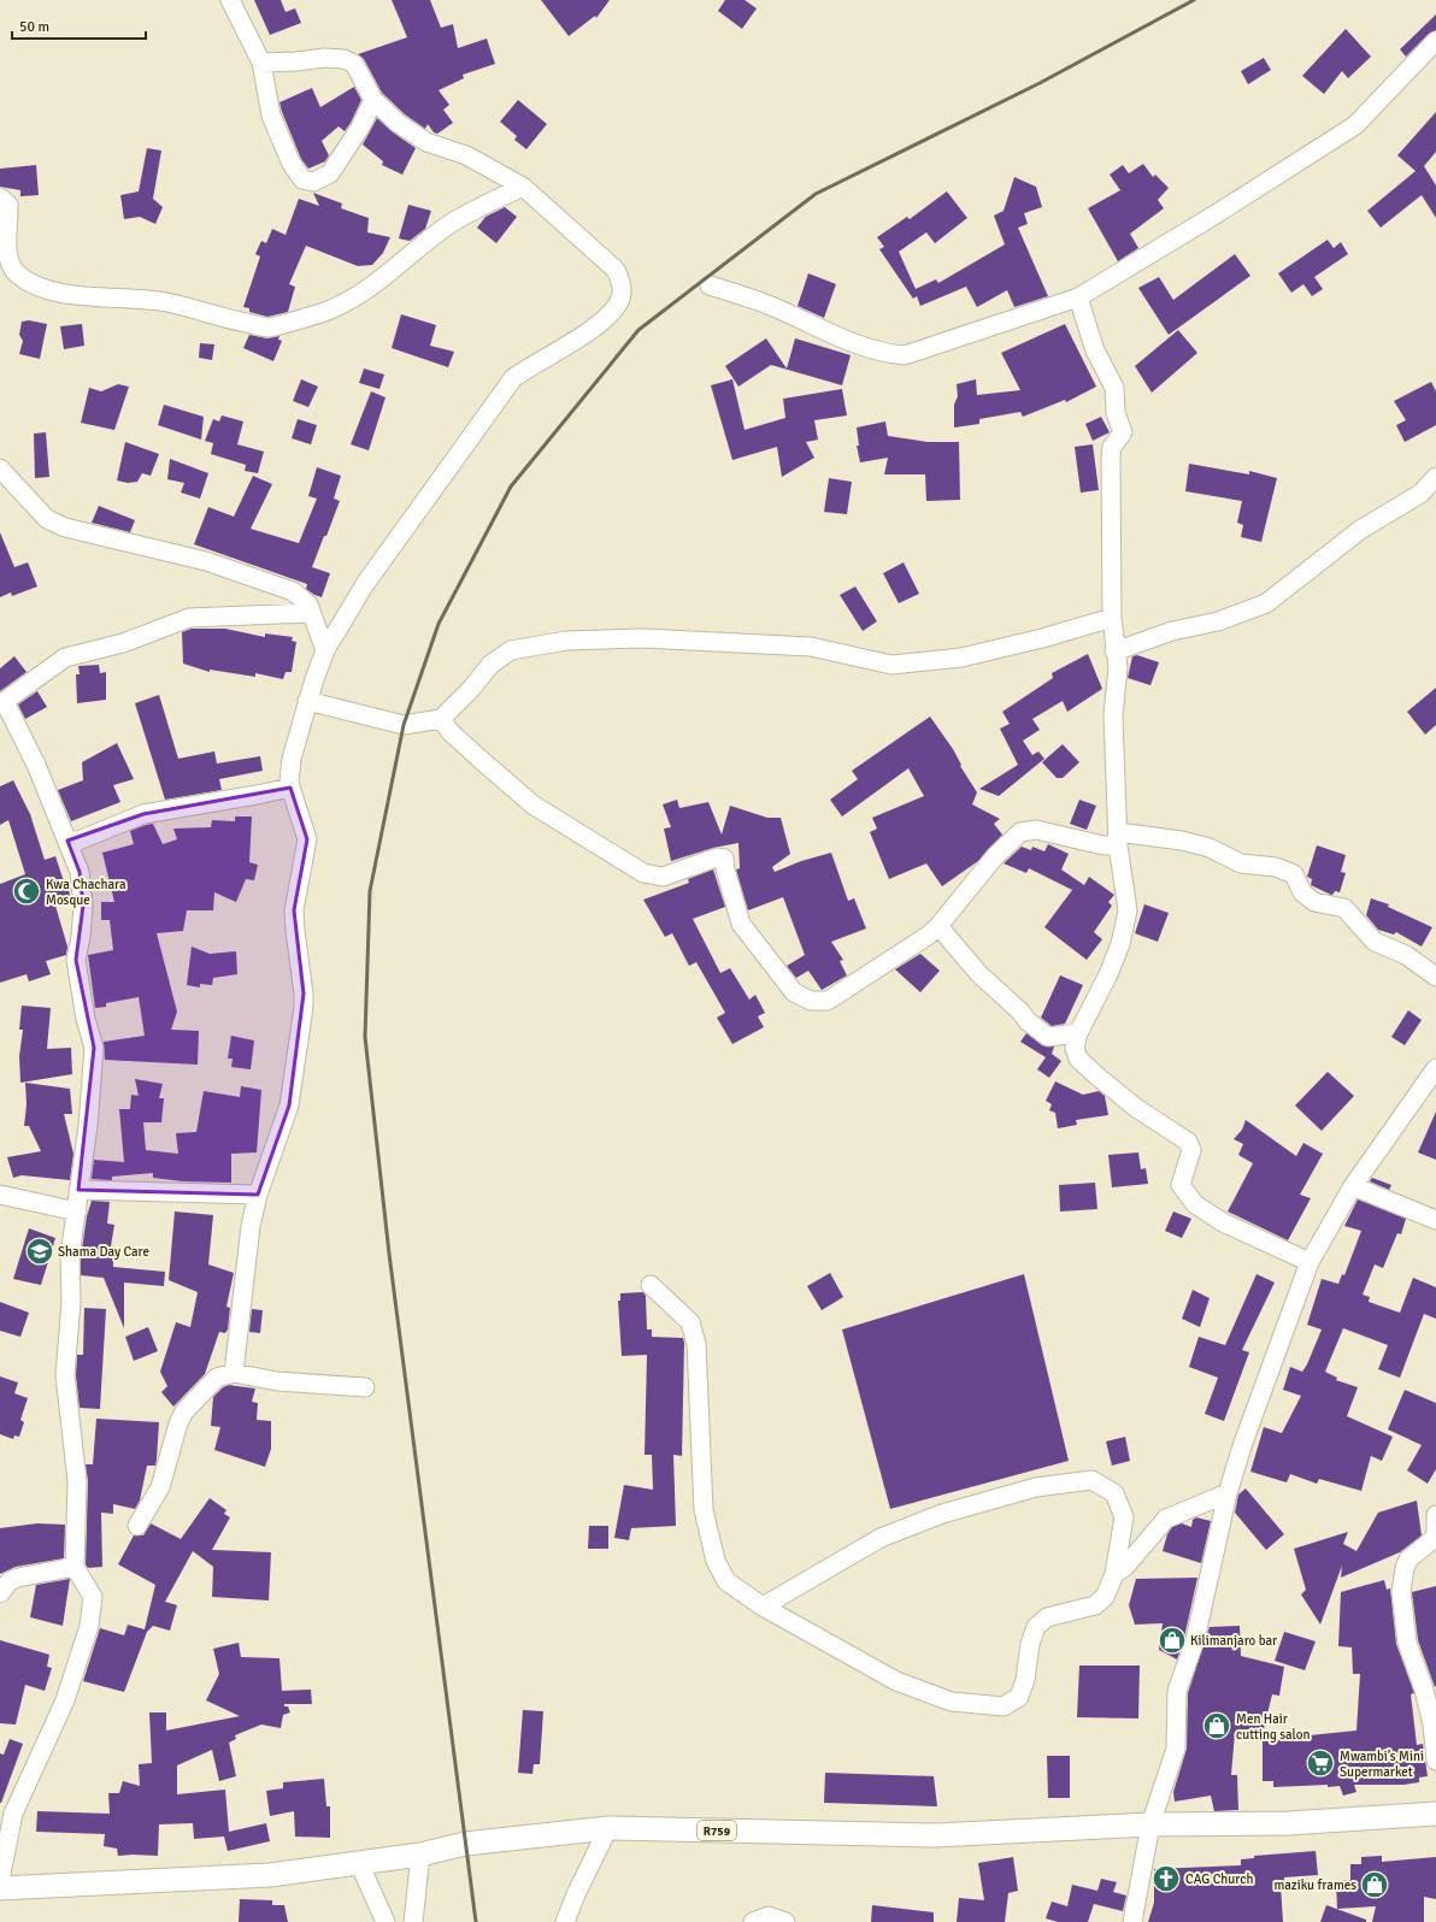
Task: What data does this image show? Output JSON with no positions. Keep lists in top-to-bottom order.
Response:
{
  "streets": {
    "main road": ["R759"]
  },
  "places": {
    "mosque": ["Kwa Chachara Mosque"],
    "school or university": ["Shama Day Care"],
    "shop": ["Kilimanjaro bar", "Men Hair cutting salon", "maziku frames"],
    "supermarket": ["Mwambi’s Mini Supermarket"],
    "church": ["CAG Church"]
  },
  "scale_bar": "50 m"
}
